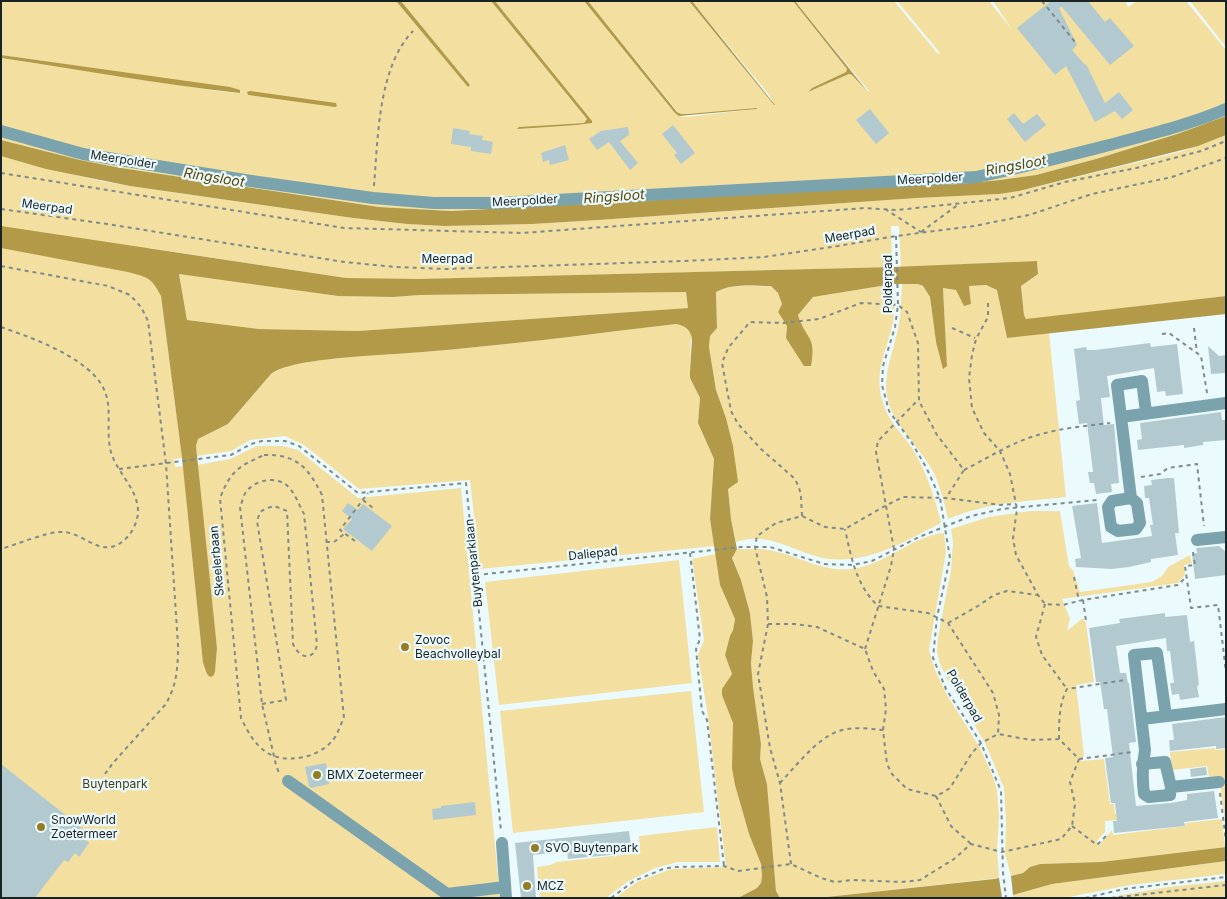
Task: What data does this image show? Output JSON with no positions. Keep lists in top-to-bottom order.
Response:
{
  "streets": {
    "street": ["Meerpolder"],
    "path": [
      "Meerpad",
      "Polderpad",
      "Daliepad",
      "Skeelerbaan",
      "Buytenparklaan"
    ]
  },
  "crossings": [
    ["Meerpad", "Polderpad"],
    ["Polderpad", "Daliepad"],
    ["Daliepad", "Buytenparklaan"]
  ],
  "water": ["Ringsloot"],
  "parks": ["Buytenpark"],
  "places": [
    "Zovoc Beachvolleybal",
    "BMX Zoetermeer",
    "SnowWorld Zoetermeer",
    "SVO Buytenpark",
    "MCZ"
  ]
}
